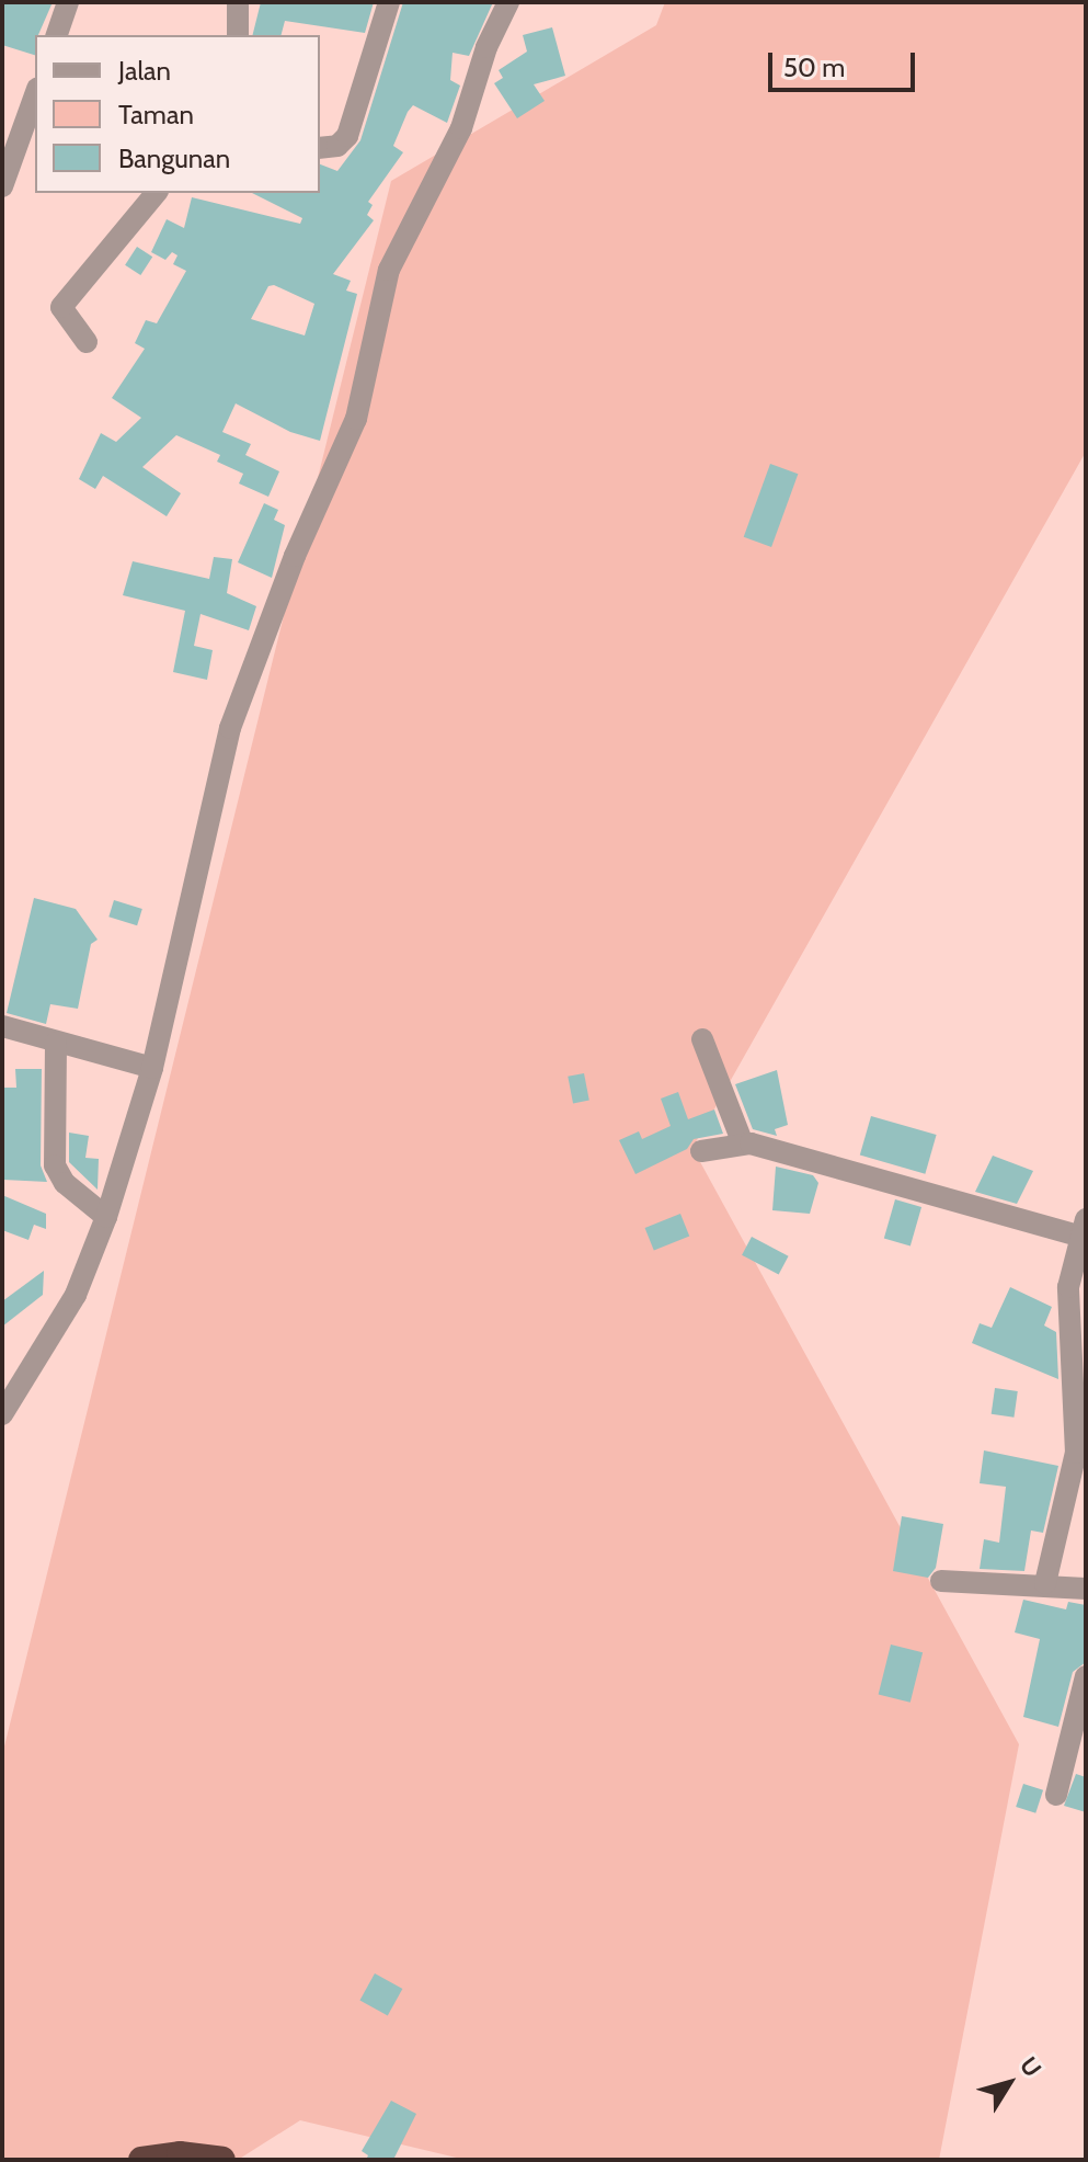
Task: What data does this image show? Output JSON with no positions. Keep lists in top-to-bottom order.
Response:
{
  "legend": ["Jalan", "Taman", "Bangunan"],
  "scale_bar": "50 m",
  "north": "top right"
}
